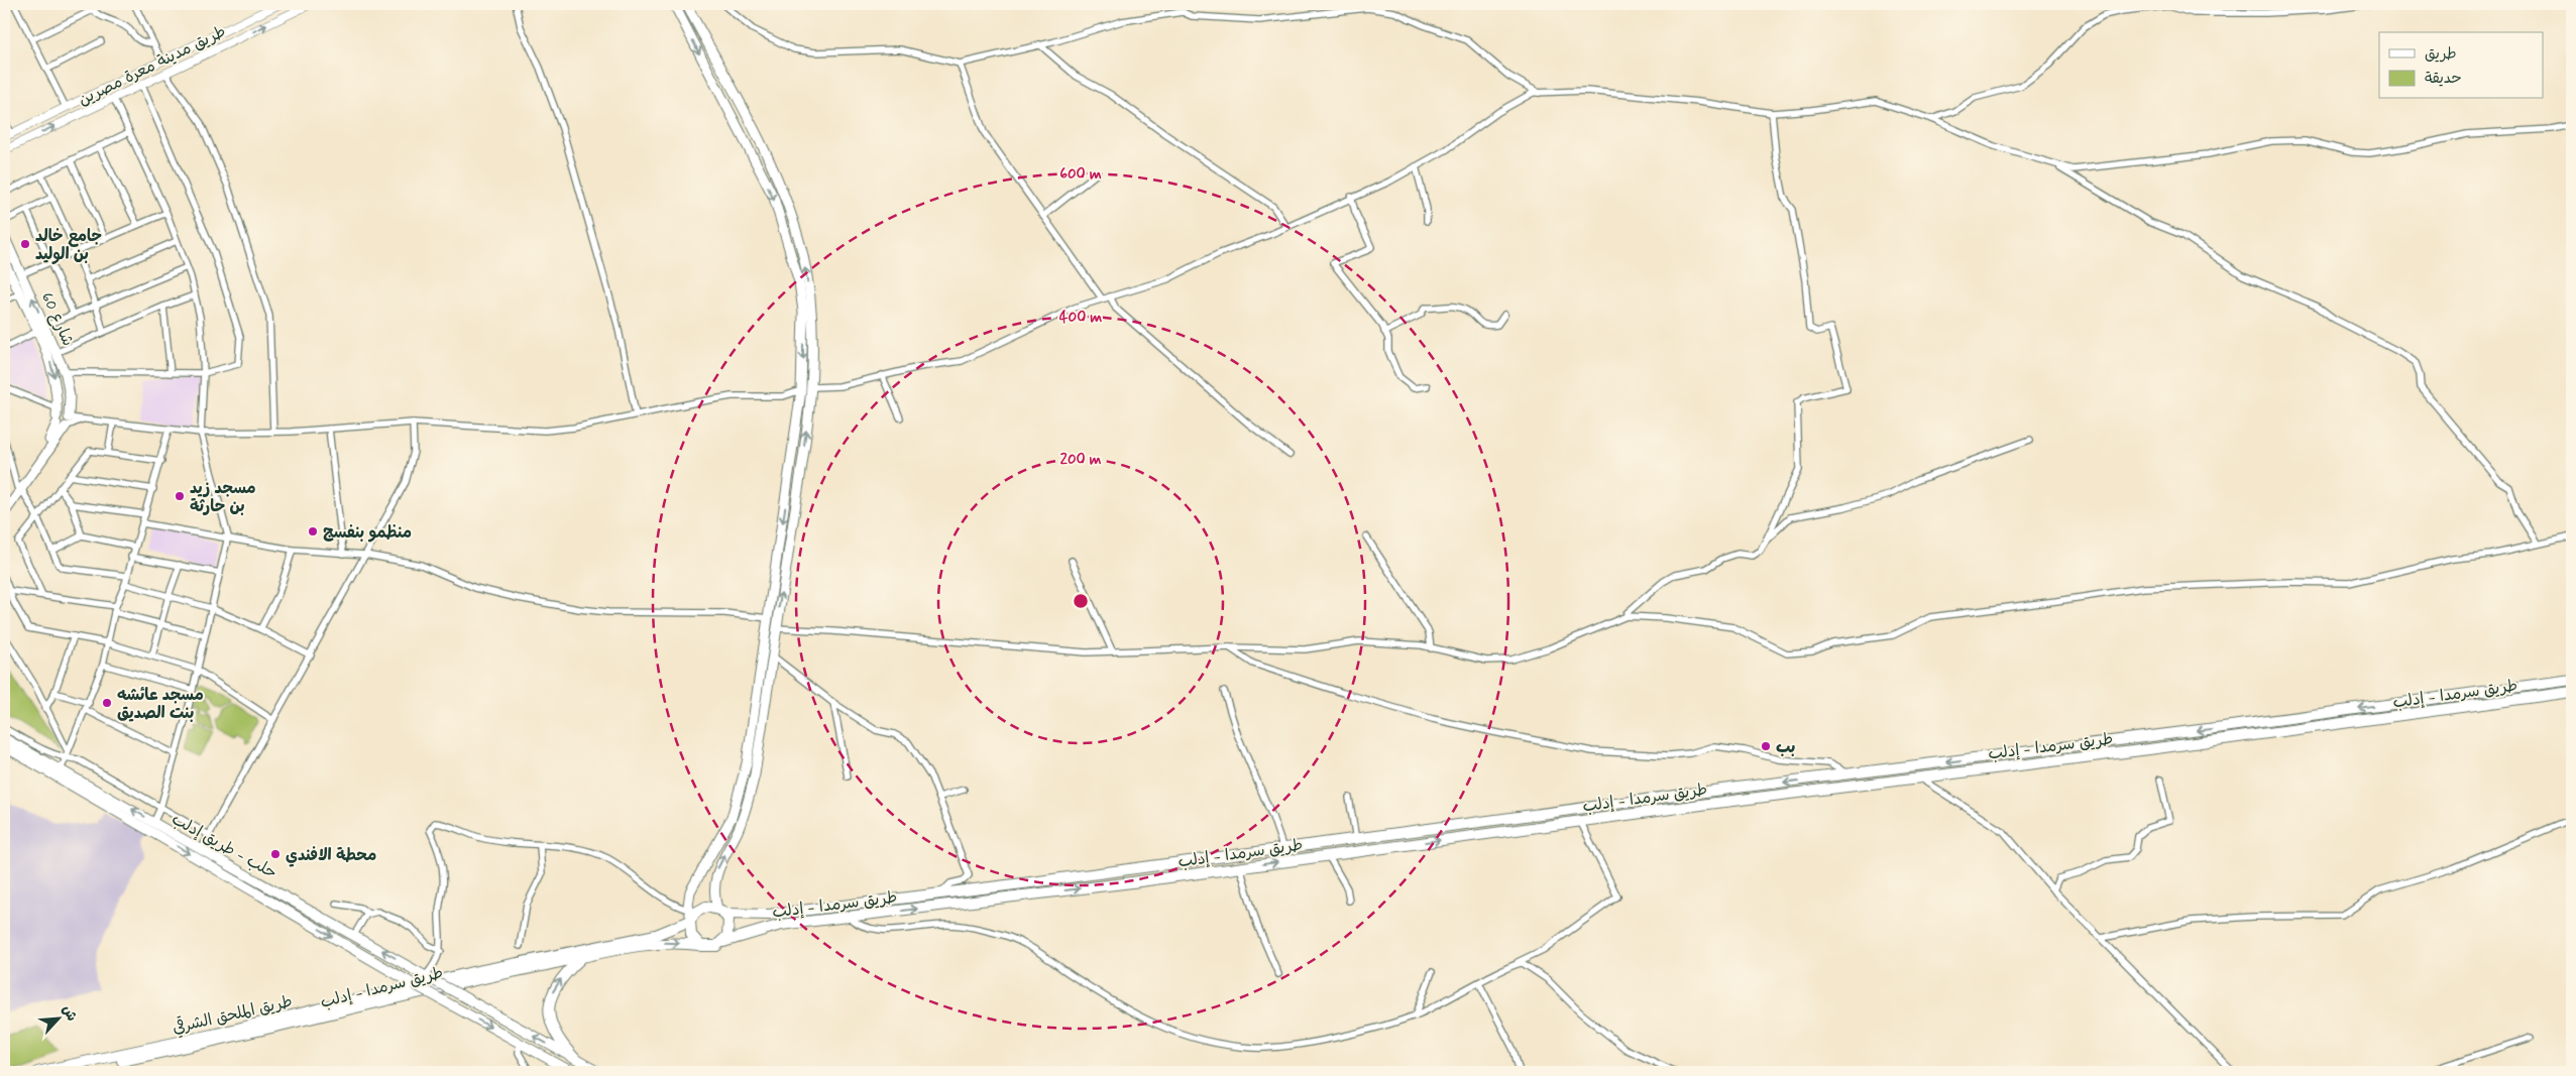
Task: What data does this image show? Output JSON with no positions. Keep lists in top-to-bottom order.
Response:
{
  "streets": {
    "highway": ["طريق سرمدا - إدلب", "طريق الملحق الشرقي"],
    "main road": ["طريق مدينة معرة مصرين", "شارع 60", "حلب - طريق إدلب"]
  },
  "crossings": [
    ["طريق سرمدا - إدلب", "طريق الملحق الشرقي"]
  ],
  "places": [
    "جامع خالد بن الوليد",
    "مسجد زيد بن حارثة",
    "منظمو بنفسج",
    "مسجد عائشه بنت الصديق",
    "بب",
    "محطة الافندي"
  ],
  "legend": ["طريق", "حديقة"],
  "north": "top right",
  "rings": ["600 m", "400 m", "200 m"]
}
